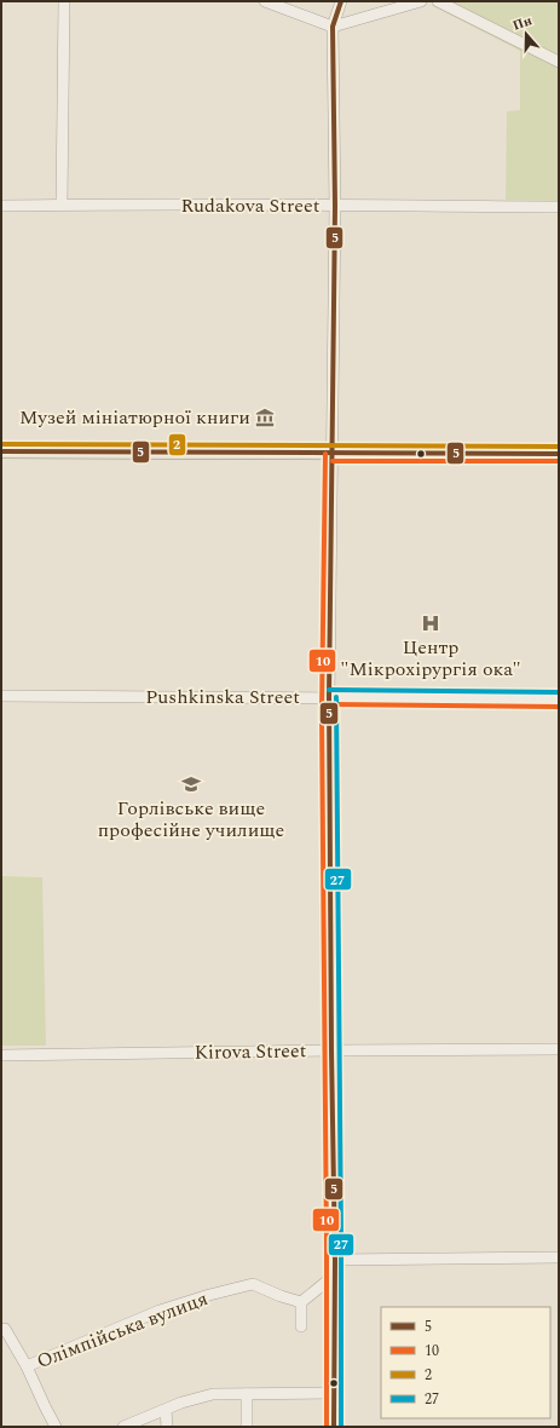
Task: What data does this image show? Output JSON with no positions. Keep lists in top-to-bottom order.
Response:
{
  "streets": {
    "street": [
      "Rudakova Street",
      "Pushkinska Street",
      "Kirova Street",
      "Олімпійська вулиця"
    ]
  },
  "places": {
    "museum": ["Музей мініатюрної книги"],
    "hospital": ["Центр \"Мікрохірургія ока\""],
    "school or university": ["Горлівське вище професійне училище"]
  },
  "lines": [
    "transit line 5",
    "transit line 2",
    "transit line 10",
    "transit line 27"
  ],
  "legend": [
    "5",
    "10",
    "2",
    "27"
  ],
  "north": "top"
}
